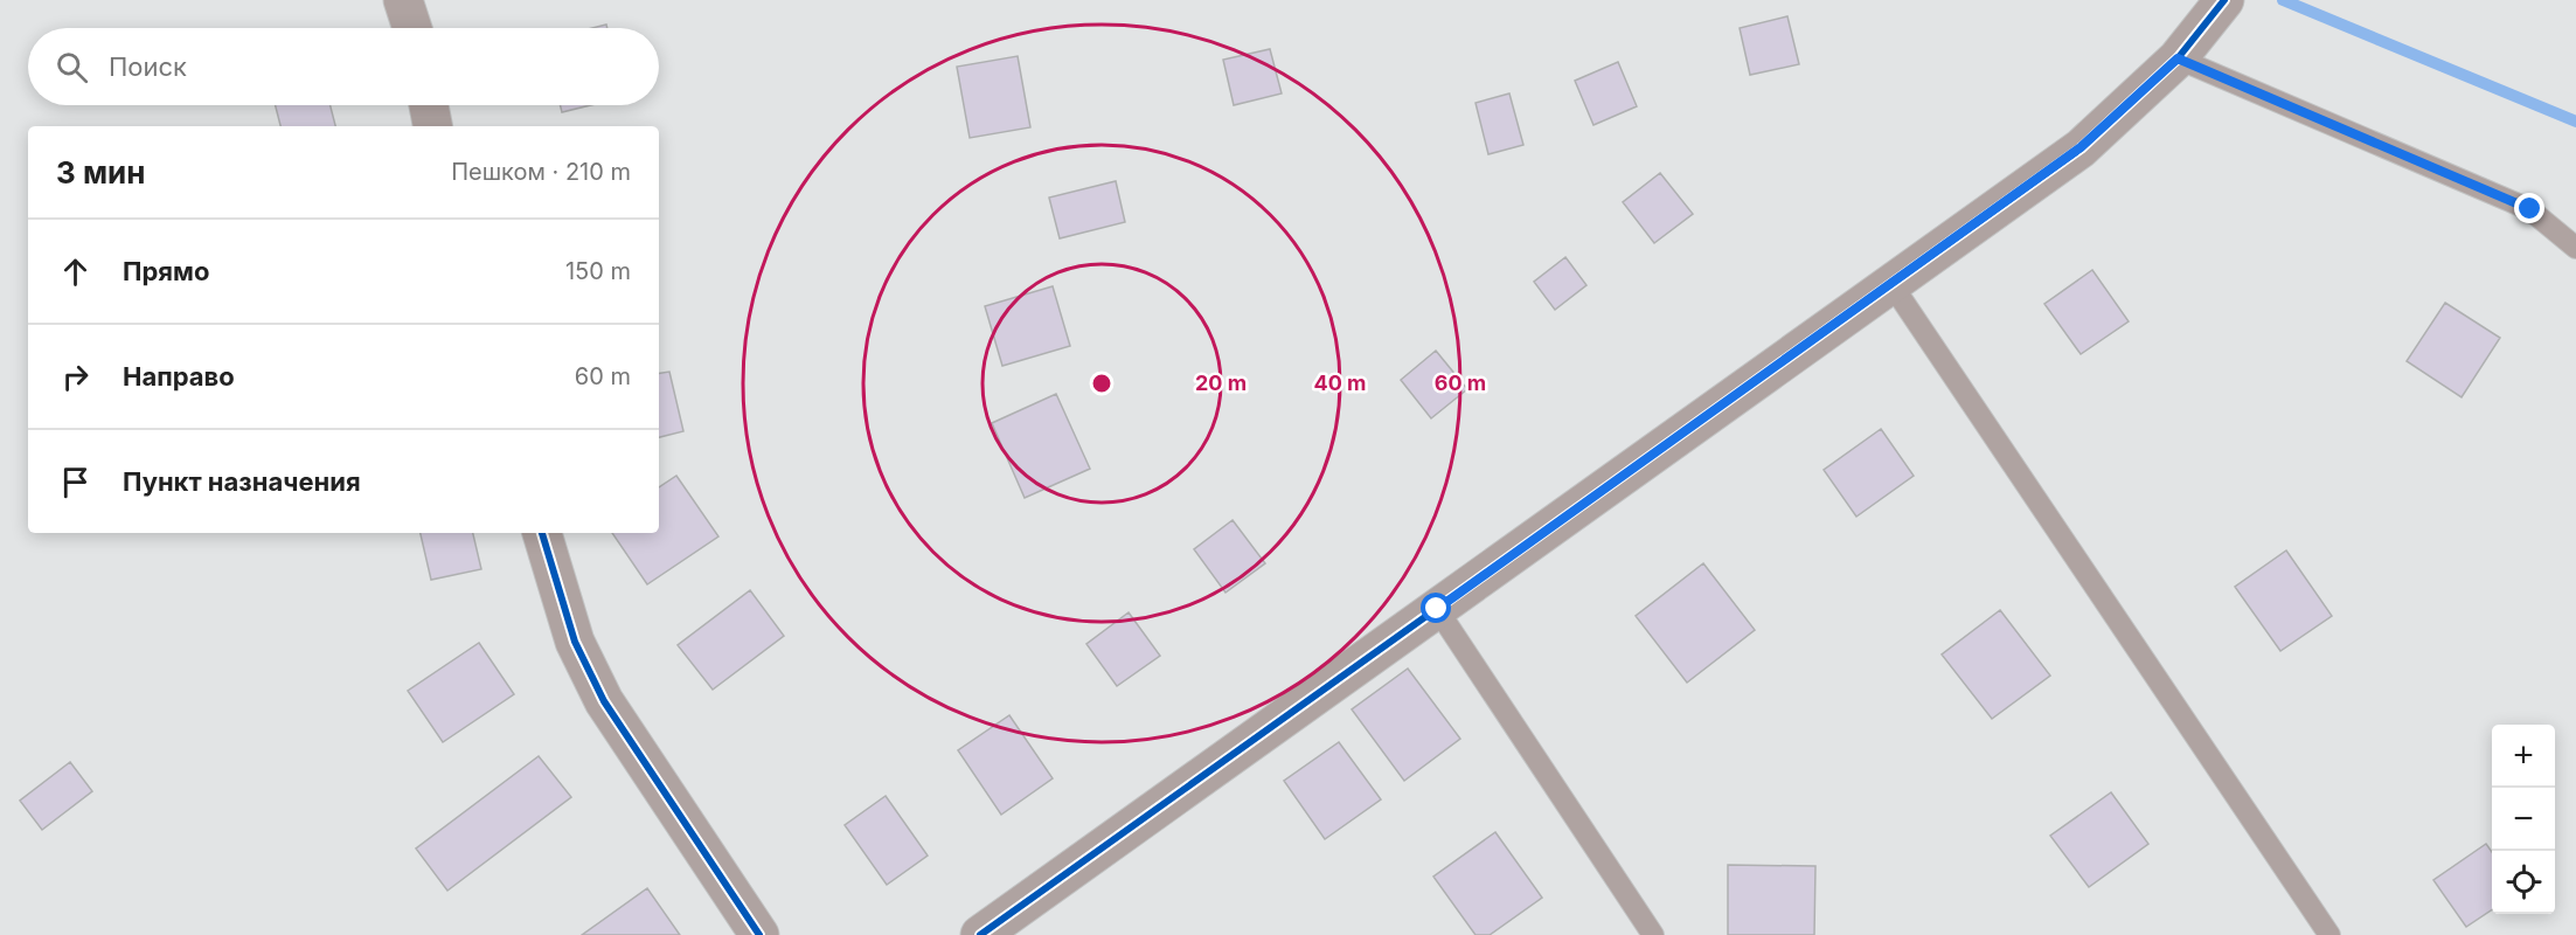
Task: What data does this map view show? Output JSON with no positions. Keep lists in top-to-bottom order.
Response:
{
  "page": {
    "search": "Поиск",
    "heading": ["3 мин", "Пешком · 210 m"],
    "list": [
      ["Прямо", "150 m"],
      ["Направо", "60 m"],
      "Пункт назначения"
    ],
    "map_buttons": ["+", "−"]
  },
  "rings": ["20 m", "40 m", "60 m"]
}
